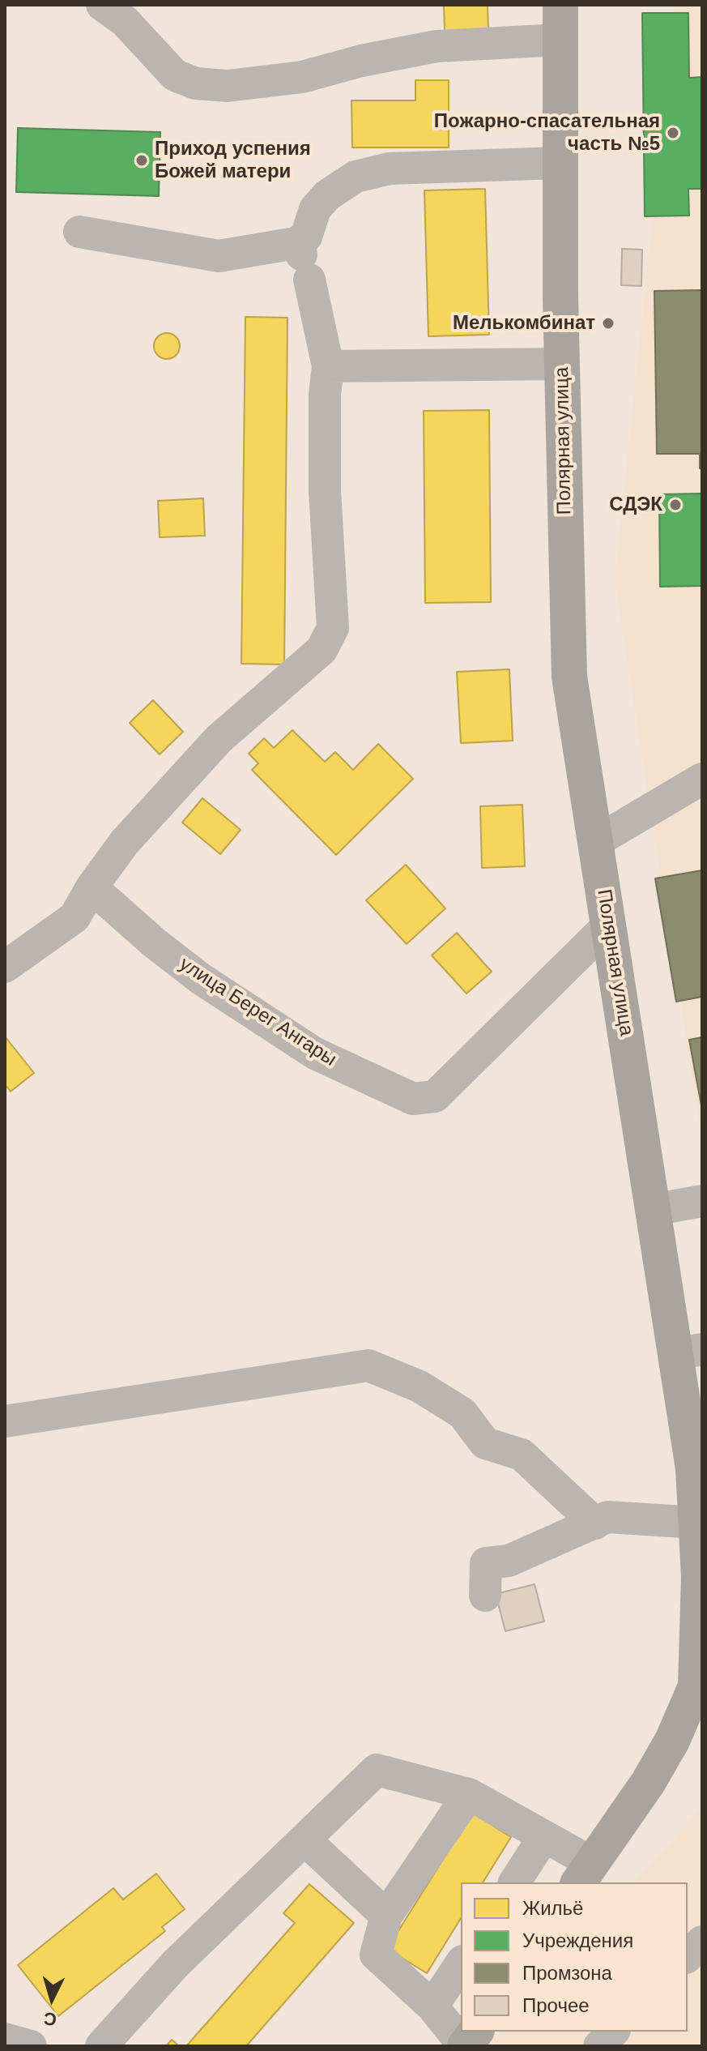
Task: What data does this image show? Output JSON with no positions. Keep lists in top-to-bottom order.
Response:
{
  "streets": {
    "main road": ["Полярная улица"],
    "lane": ["улица Берег Ангары"]
  },
  "crossings": [
    ["Полярная улица", "улица Берег Ангары"]
  ],
  "places": [
    "Пожарно-спасательная часть №5",
    "Приход успения Божей матери",
    "Мелькомбинат",
    "СДЭК"
  ],
  "legend": [
    "Жильё",
    "Учреждения",
    "Промзона",
    "Прочее"
  ],
  "north": "bottom"
}
